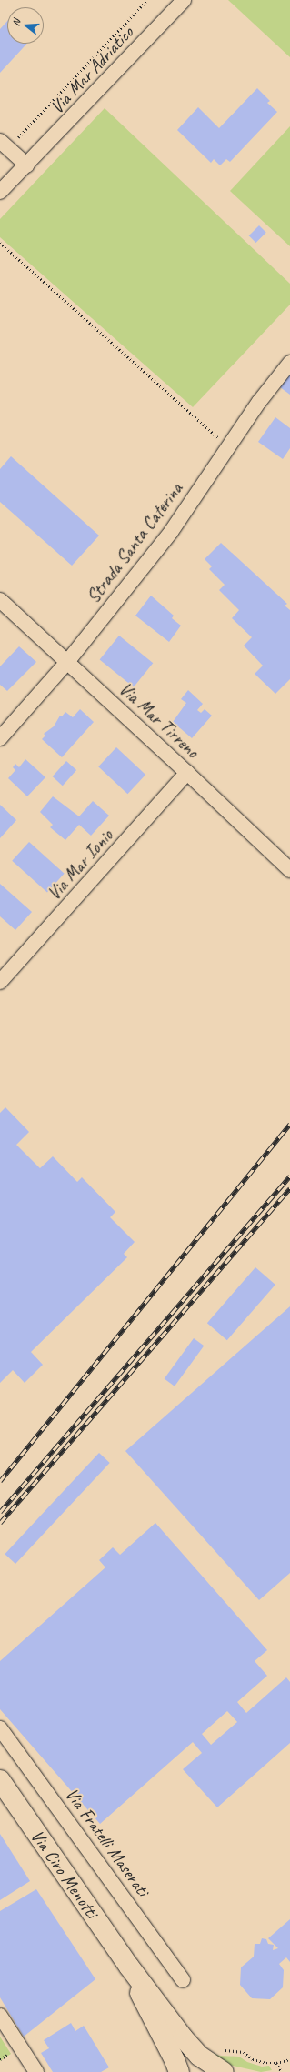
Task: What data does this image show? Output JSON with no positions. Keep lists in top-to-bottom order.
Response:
{
  "streets": {
    "main road": ["Via Ciro Menotti"],
    "street": [
      "Via Mar Adriatico",
      "Strada Santa Caterina",
      "Via Mar Tirreno",
      "Via Mar Ionio",
      "Via Fratelli Maserati"
    ]
  },
  "crossings": [
    ["Strada Santa Caterina", "Via Mar Tirreno"],
    ["Via Mar Tirreno", "Via Mar Ionio"]
  ],
  "north": "left"
}
